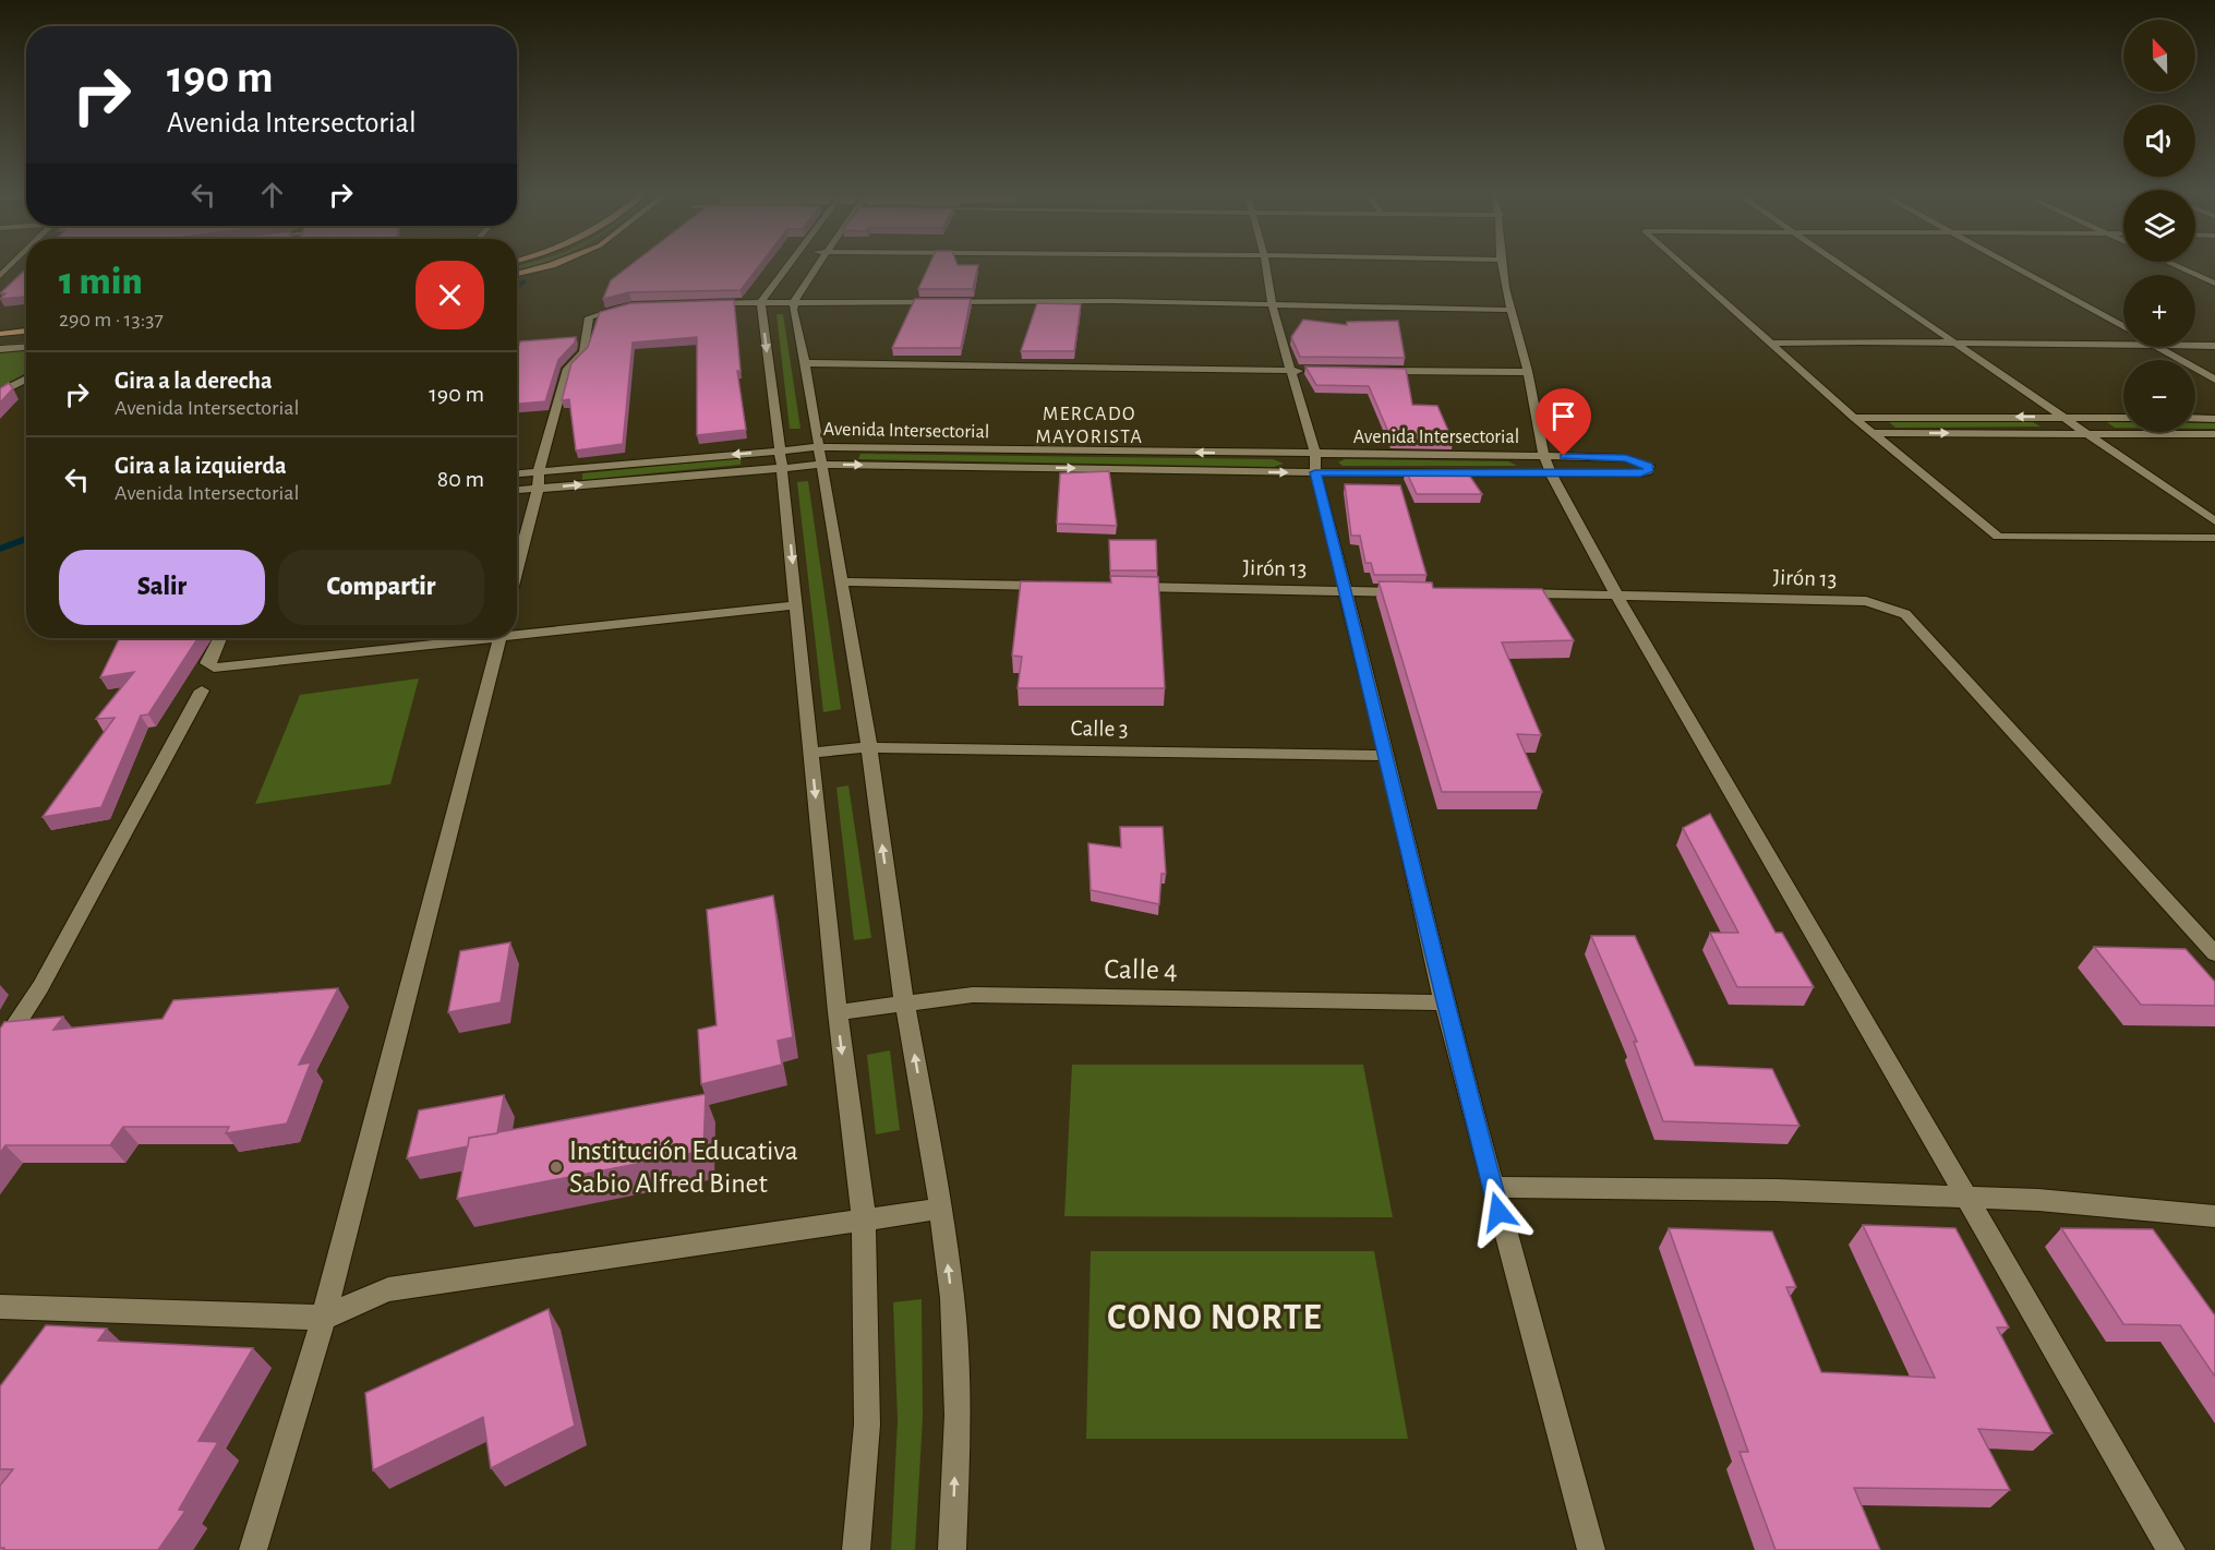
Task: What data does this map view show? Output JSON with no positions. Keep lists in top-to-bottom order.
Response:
{
  "streets": {
    "street": [
      "Avenida Intersectorial",
      "Jirón 13",
      "Calle 3",
      "Calle 4"
    ]
  },
  "districts": ["MERCADO MAYORISTA", "CONO NORTE"],
  "places": ["Institución Educativa Sabio Alfred Binet"],
  "north": "top",
  "page": {
    "map_buttons": ["+", "−"],
    "turn": ["190 m", "Avenida Intersectorial"],
    "heading": ["1 min", "290 m · 13:37"],
    "list": [
      {
        "name": "Gira a la derecha",
        "note": "Avenida Intersectorial",
        "value": "190 m"
      },
      {
        "name": "Gira a la izquierda",
        "note": "Avenida Intersectorial",
        "value": "80 m"
      }
    ],
    "buttons": ["Salir", "Compartir"]
  }
}
